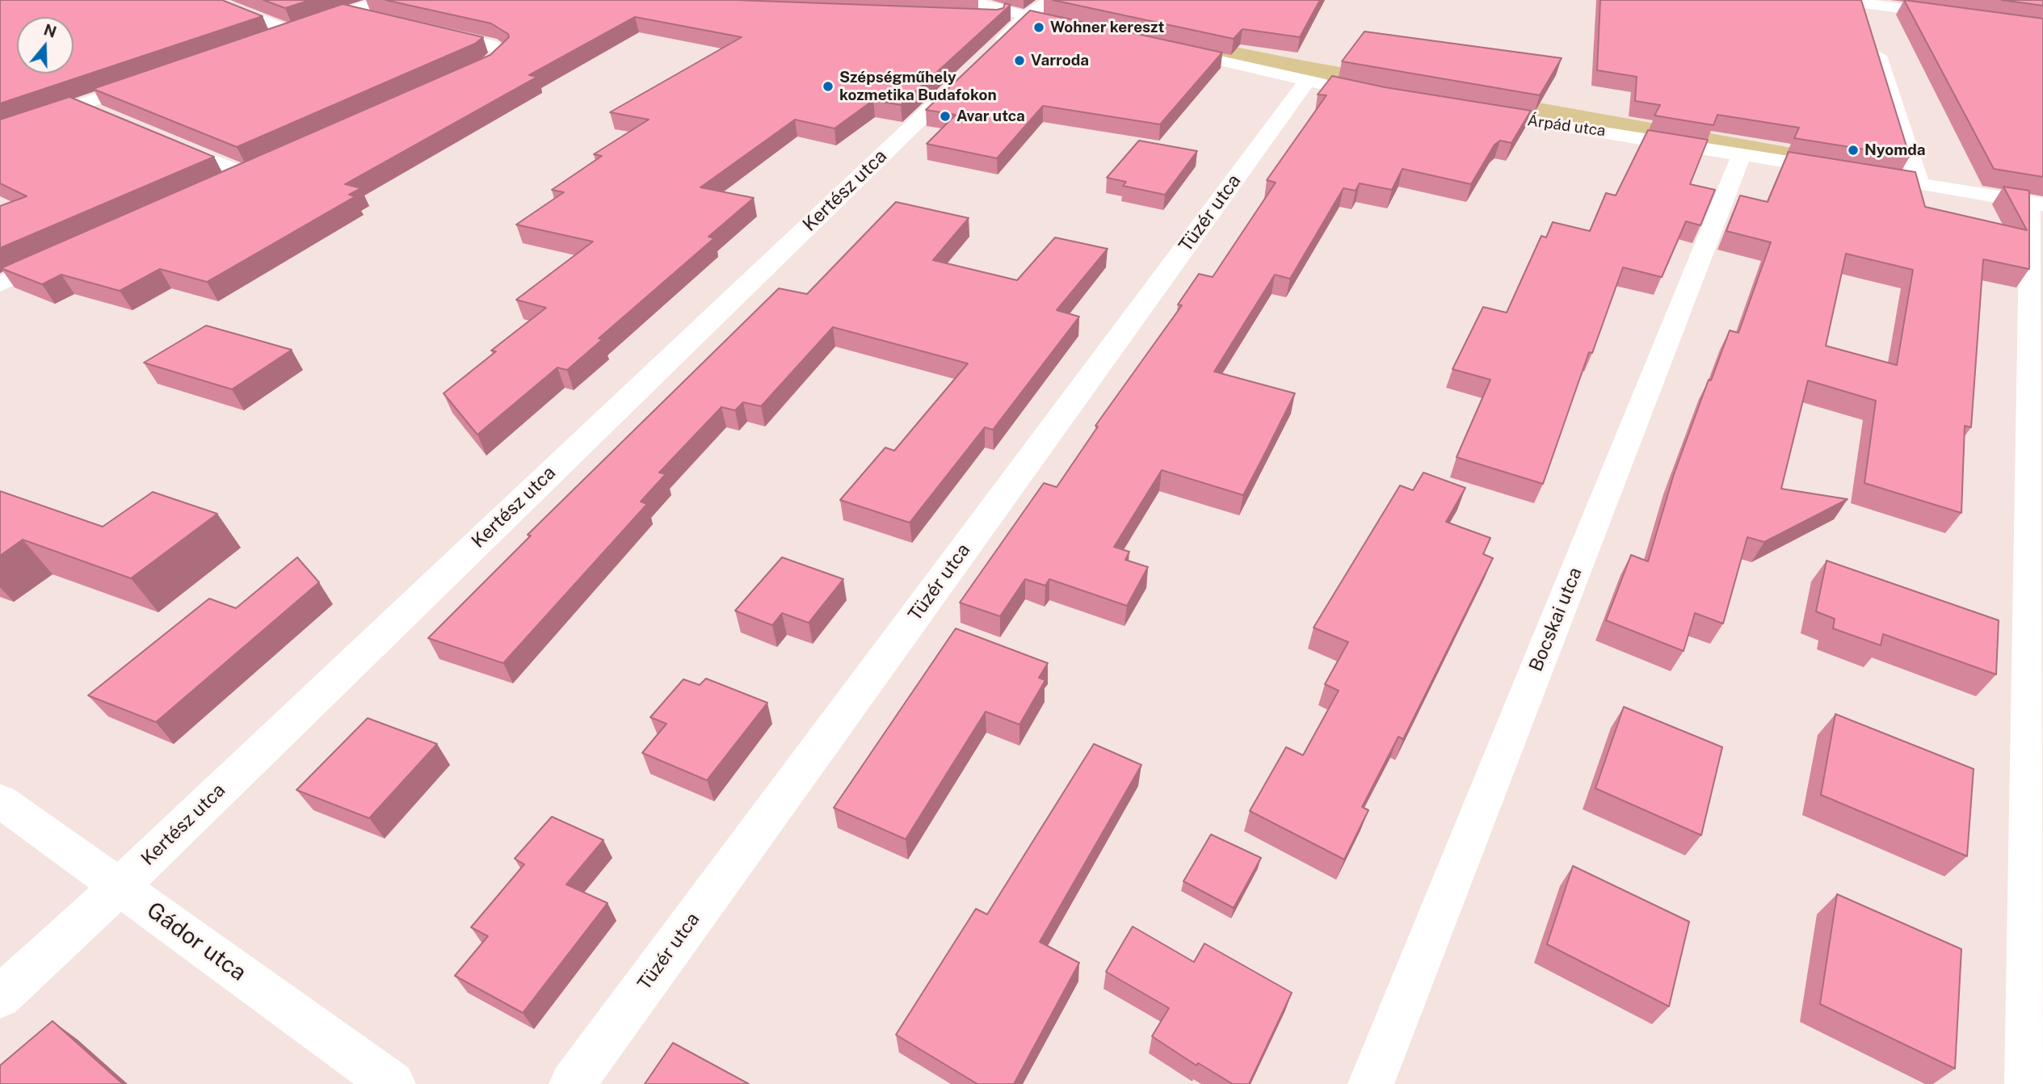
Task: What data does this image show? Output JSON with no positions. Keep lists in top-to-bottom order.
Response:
{
  "streets": {
    "street": [
      "Árpád utca",
      "Kertész utca",
      "Tüzér utca",
      "Bocskai utca",
      "Gádor utca"
    ]
  },
  "crossings": [
    ["Árpád utca", "Bocskai utca"],
    ["Kertész utca", "Gádor utca"]
  ],
  "places": [
    "Wohner kereszt",
    "Varroda",
    "Szépségműhely kozmetika Budafokon",
    "Avar utca",
    "Nyomda"
  ],
  "north": "top"
}
